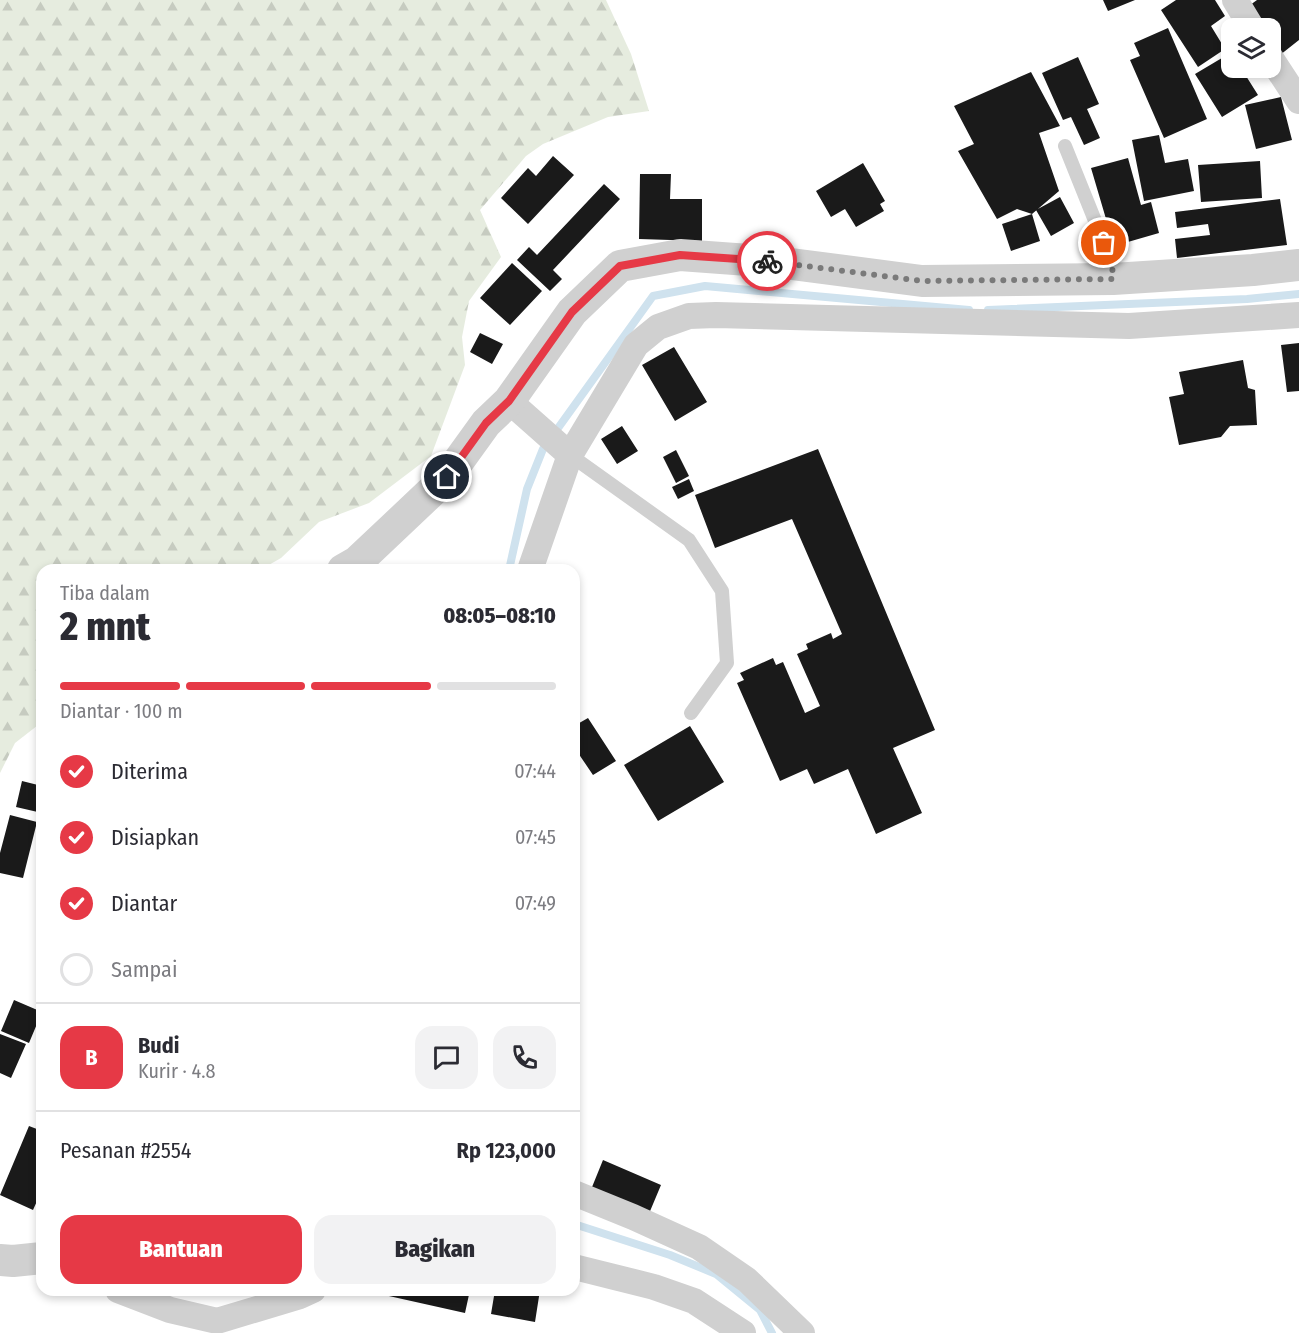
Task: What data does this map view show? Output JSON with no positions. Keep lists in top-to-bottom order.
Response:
{
  "page": {
    "heading": ["2 mnt", "Tiba dalam", "08:05–08:10"],
    "panel": [
      "Budi",
      "Kurir · 4.8",
      "Pesanan #2554",
      "Rp 123,000"
    ],
    "bar": "Diantar · 100 m",
    "list": [
      ["Diterima", "07:44"],
      ["Disiapkan", "07:45"],
      ["Diantar", "07:49"],
      "Sampai"
    ],
    "round": "B",
    "buttons": ["Bantuan", "Bagikan"]
  }
}
